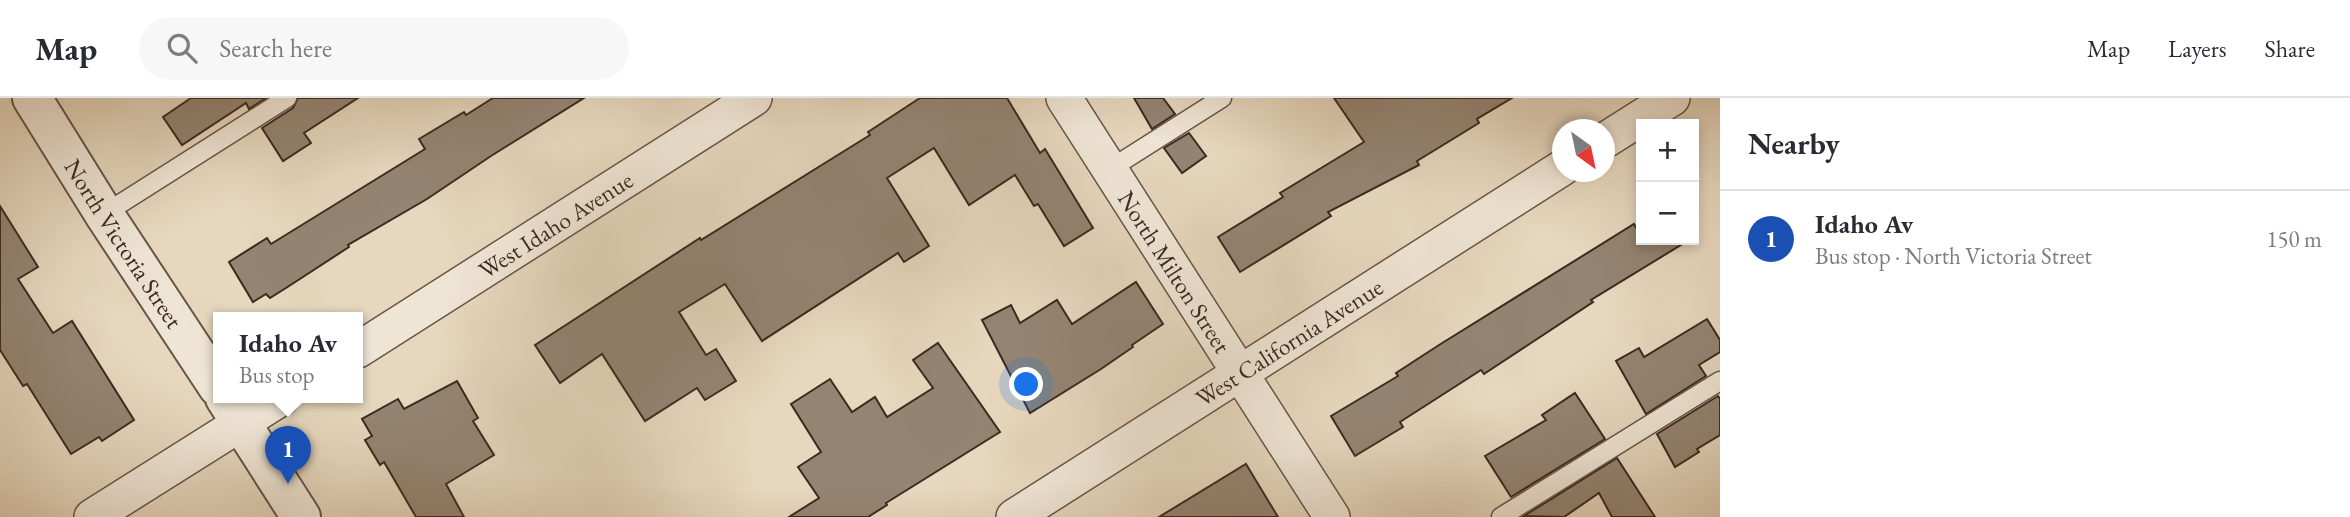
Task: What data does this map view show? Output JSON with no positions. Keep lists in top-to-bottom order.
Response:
{
  "streets": {
    "street": [
      "West Idaho Avenue",
      "North Victoria Street",
      "North Milton Street",
      "West California Avenue"
    ]
  },
  "crossings": [
    ["North Milton Street", "West California Avenue"]
  ],
  "north": "bottom right",
  "page": {
    "header": "Map",
    "search": "Search here",
    "nav": ["Map", "Layers", "Share"],
    "heading": "Nearby",
    "map_buttons": ["+", "−"],
    "list": [
      {
        "mark": "1",
        "name": "Idaho Av",
        "note": "Bus stop · North Victoria Street",
        "value": "150 m"
      }
    ],
    "popup": ["Idaho Av", "Bus stop"],
    "pins": "1"
  }
}
